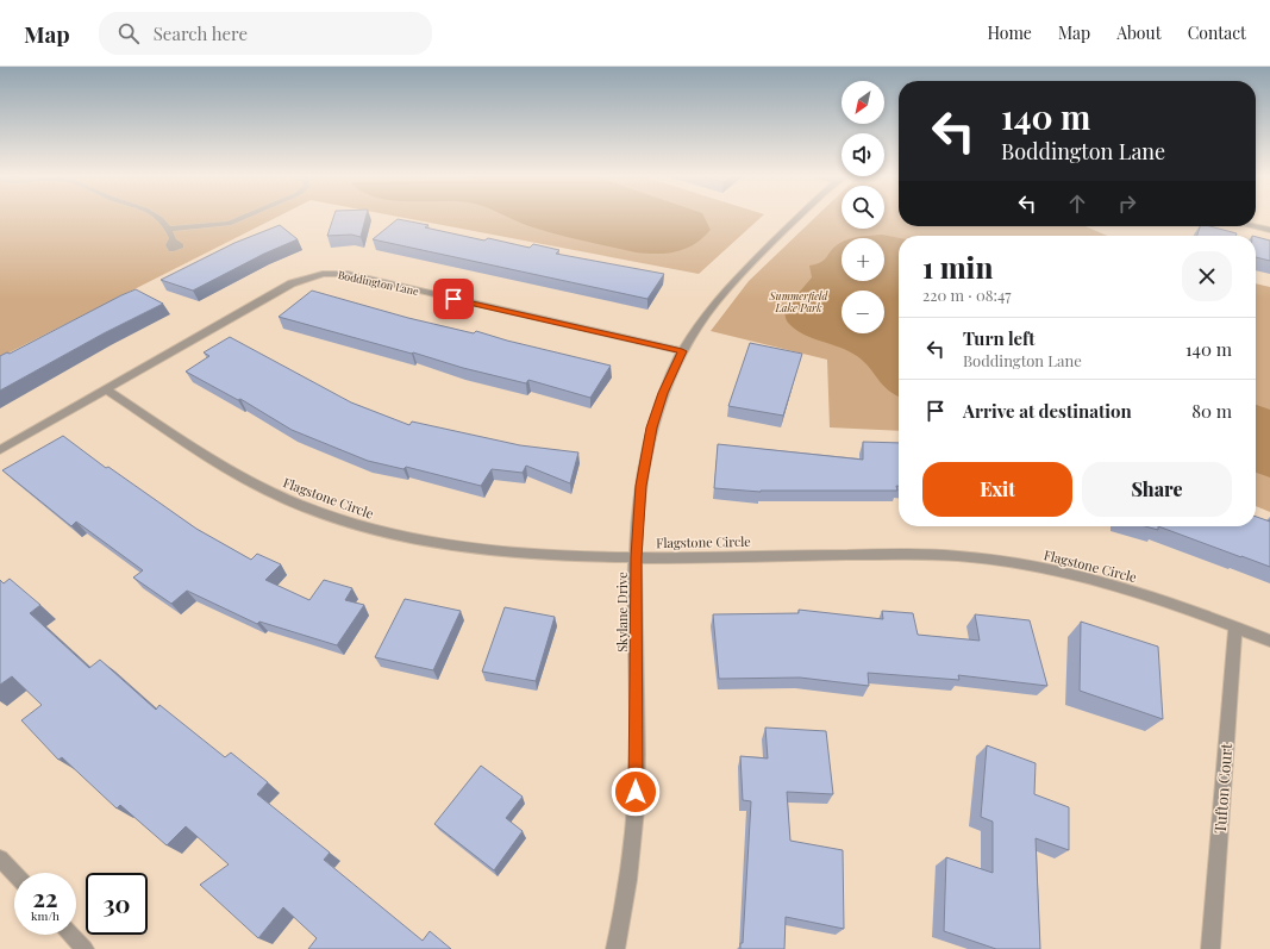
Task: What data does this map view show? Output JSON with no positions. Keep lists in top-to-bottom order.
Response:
{
  "streets": {
    "street": [
      "Boddington Lane",
      "Flagstone Circle",
      "Skylane Drive",
      "Tufton Court"
    ]
  },
  "crossings": [
    ["Boddington Lane", "Flagstone Circle"],
    ["Boddington Lane", "Skylane Drive"],
    ["Flagstone Circle", "Skylane Drive"],
    ["Flagstone Circle", "Tufton Court"]
  ],
  "parks": ["Summerfield Lake Park"],
  "north": "bottom left",
  "page": {
    "header": "Map",
    "search": "Search here",
    "nav": [
      "Home",
      "Map",
      "About",
      "Contact"
    ],
    "map_buttons": ["+", "−"],
    "turn": ["140 m", "Boddington Lane"],
    "heading": ["1 min", "220 m · 08:47"],
    "list": [
      {
        "name": "Turn left",
        "note": "Boddington Lane",
        "value": "140 m"
      },
      {
        "name": "Arrive at destination",
        "value": "80 m"
      }
    ],
    "buttons": ["Exit", "Share"],
    "speed": "22 km/h",
    "limit": "30"
  }
}
